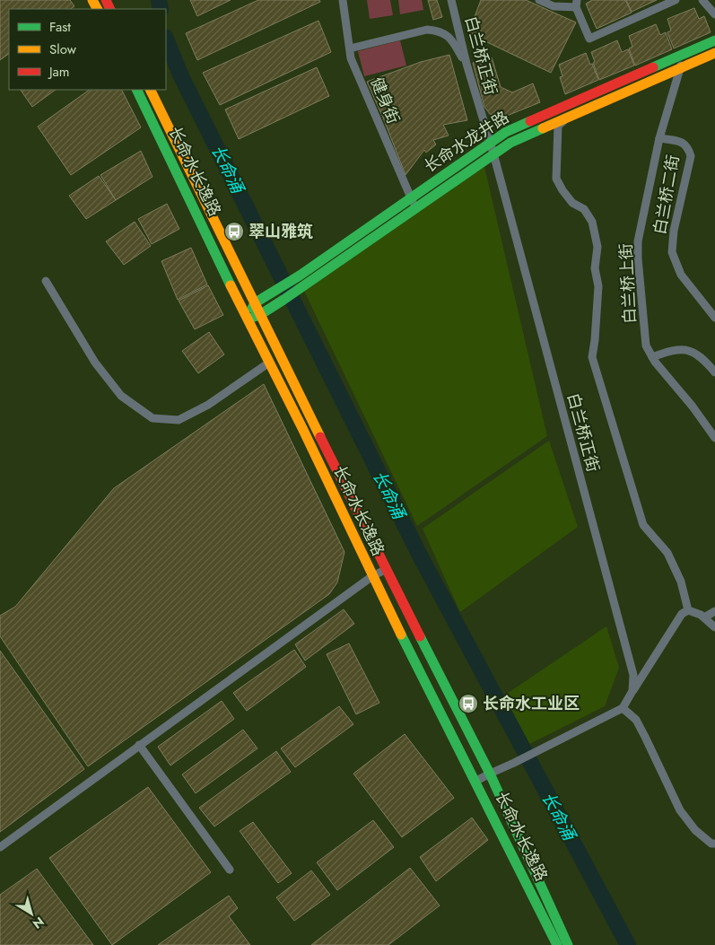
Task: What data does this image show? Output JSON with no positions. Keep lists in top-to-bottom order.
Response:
{
  "streets": {
    "street": [
      "白兰桥正街",
      "健身街",
      "长命水龙井路",
      "长命水长逸路",
      "白兰桥二街",
      "白兰桥上街"
    ]
  },
  "crossings": [
    ["白兰桥正街", "长命水龙井路"],
    ["健身街", "长命水龙井路"],
    ["长命水龙井路", "长命水长逸路"],
    ["长命水龙井路", "白兰桥上街"],
    ["白兰桥二街", "白兰桥上街"]
  ],
  "water": ["长命涌"],
  "places": {
    "bus stop": ["翠山雅筑", "长命水工业区"]
  },
  "legend": ["Fast", "Slow", "Jam"],
  "north": "bottom right"
}
